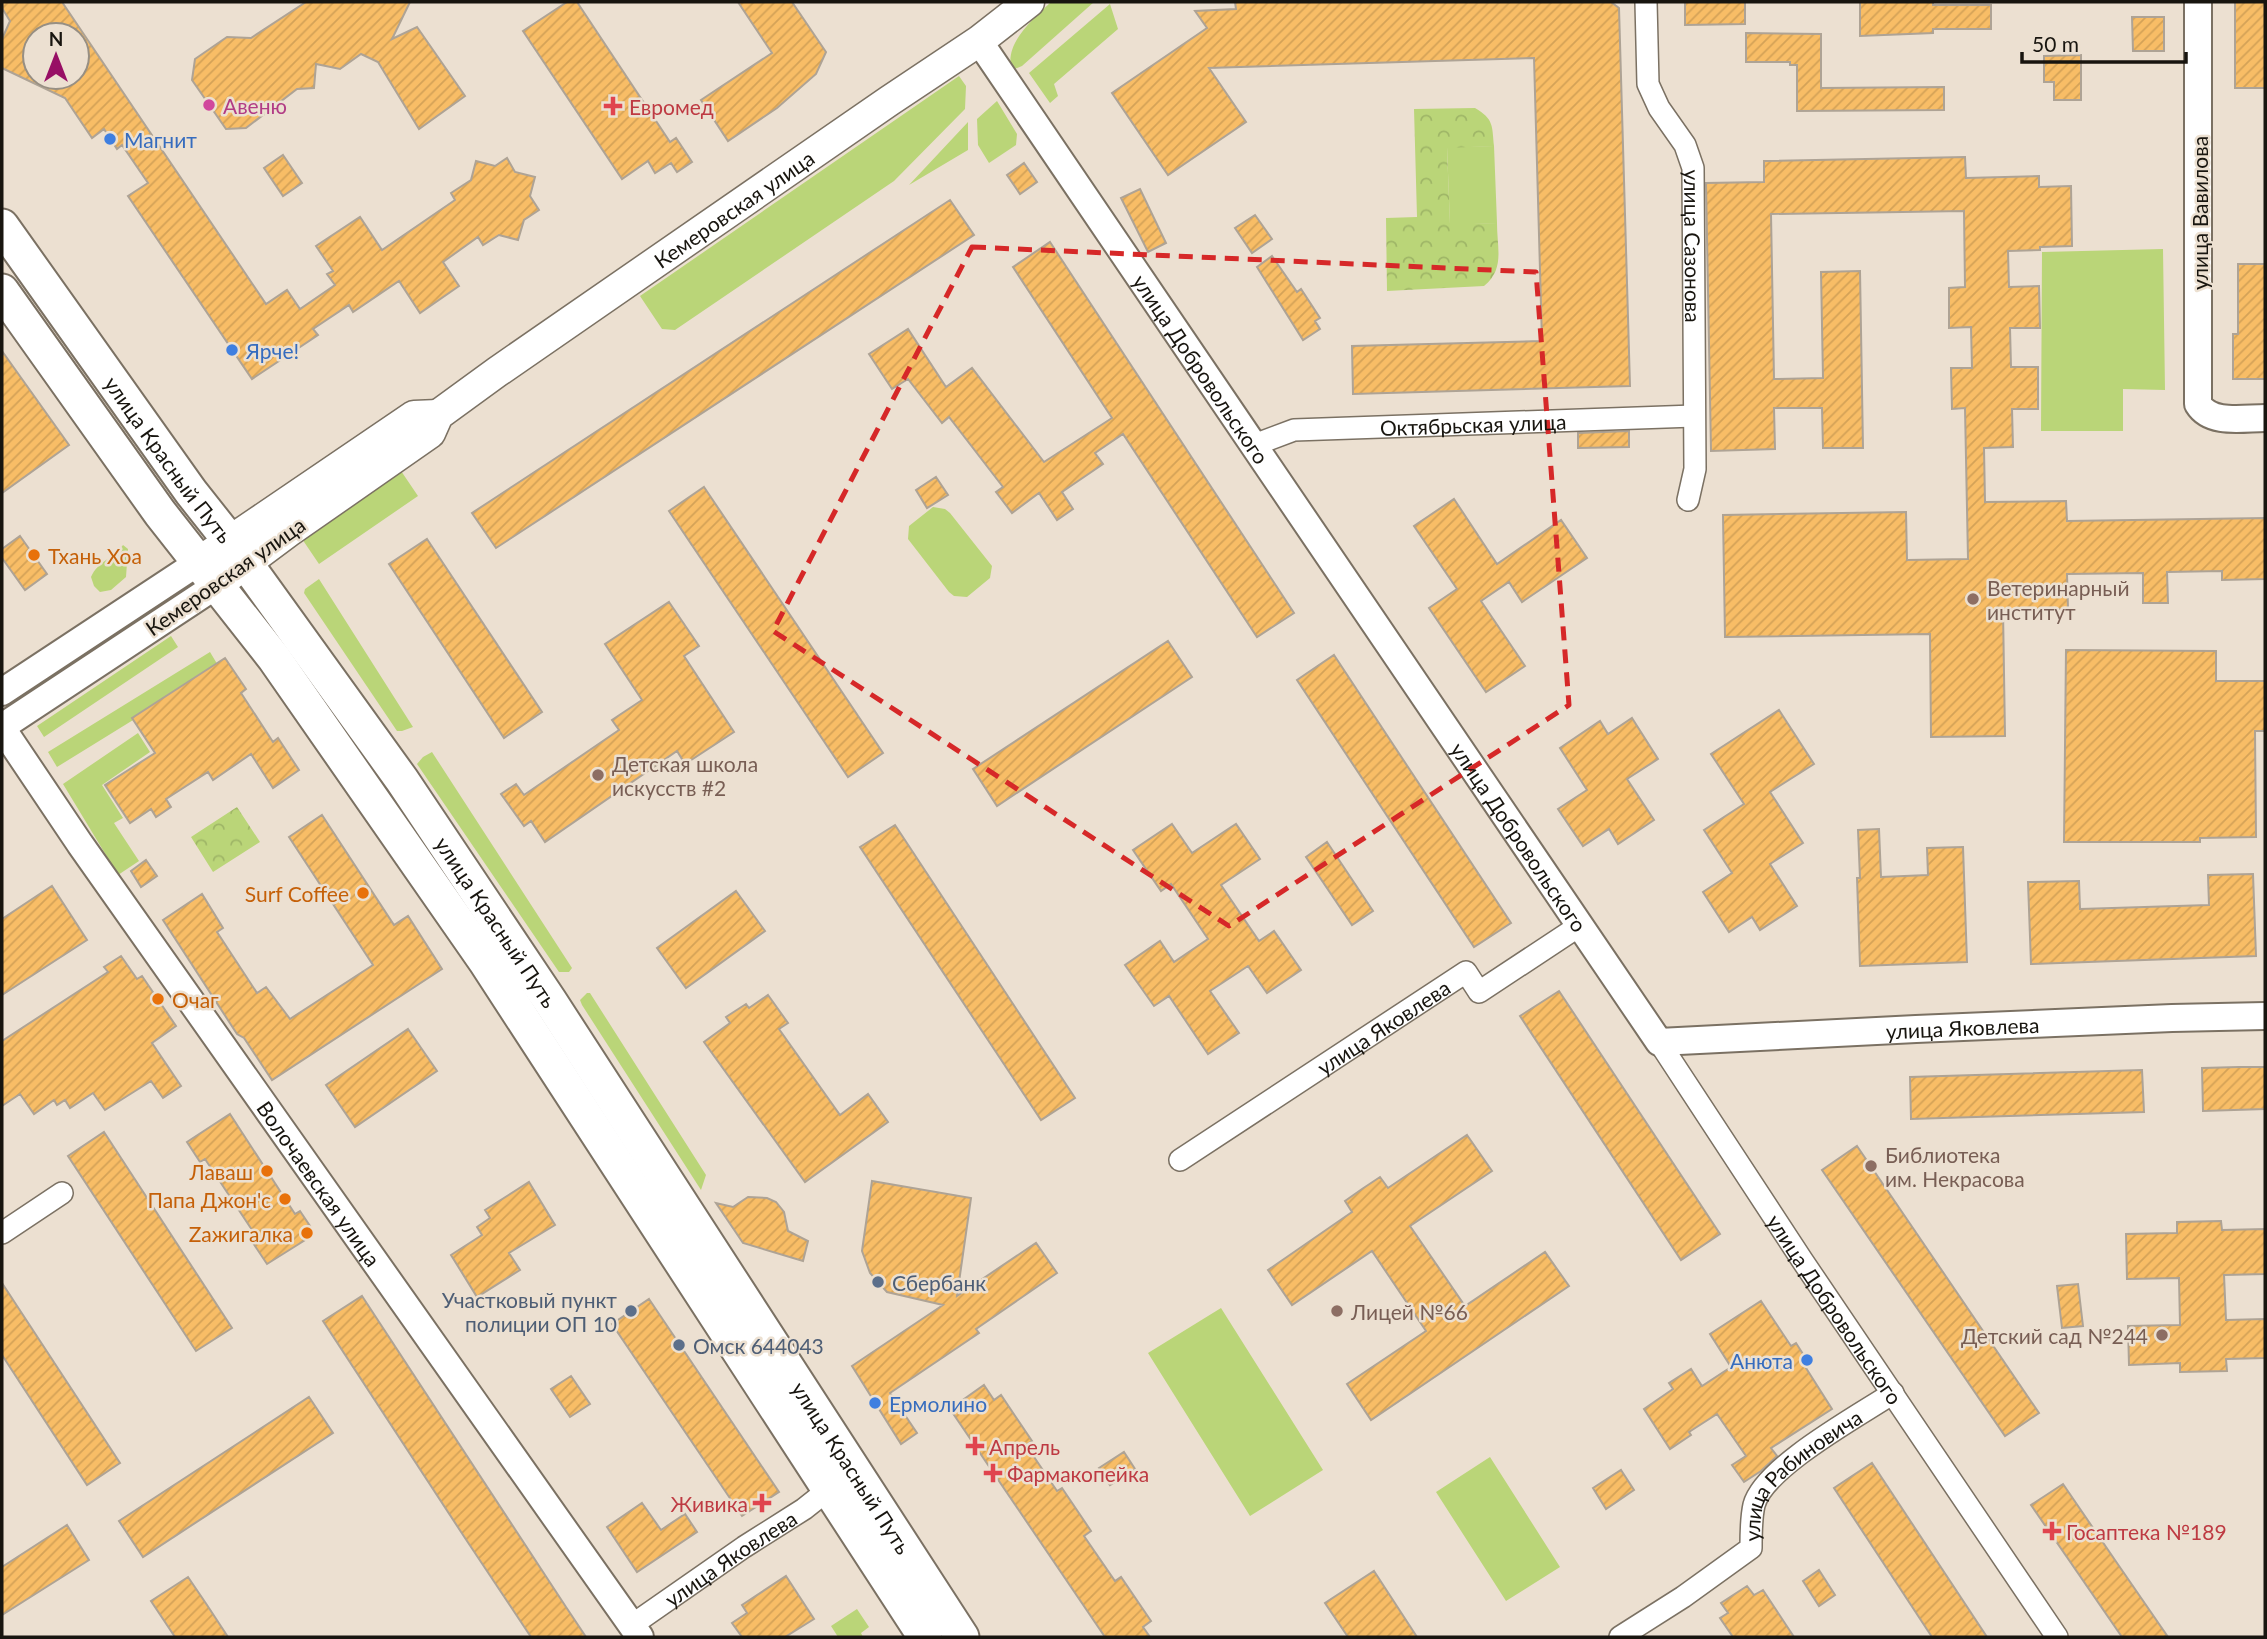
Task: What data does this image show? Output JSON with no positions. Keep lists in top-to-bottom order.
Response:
{
  "streets": {
    "main road": ["Кемеровская улица", "улица Красный Путь"],
    "street": [
      "улица Вавилова",
      "улица Сазонова",
      "улица Добровольского",
      "Октябрьская улица",
      "улица Яковлева",
      "Волочаевская улица",
      "улица Рабиновича"
    ]
  },
  "crossings": [
    ["Кемеровская улица", "улица Добровольского"],
    ["Кемеровская улица", "улица Красный Путь"],
    ["Кемеровская улица", "Волочаевская улица"],
    ["улица Сазонова", "Октябрьская улица"],
    ["улица Добровольского", "Октябрьская улица"],
    ["улица Добровольского", "улица Яковлева"],
    ["улица Добровольского", "улица Рабиновича"],
    ["улица Красный Путь", "улица Яковлева"],
    ["улица Яковлева", "Волочаевская улица"]
  ],
  "places": {
    "other": [
      "Авеню",
      "Магнит",
      "Ярче!",
      "Тхань Хоа",
      "Ветеринарный институт",
      "Детская школа искусств #2",
      "Surf Coffee",
      "Очаг",
      "Библиотека им. Некрасова",
      "Лаваш",
      "Папа Джон'с",
      "Zажигалка",
      "Сбербанк",
      "Участковый пункт полиции ОП 10",
      "Лицей №66",
      "Детский сад №244",
      "Омск 644043",
      "Анюта",
      "Ермолино"
    ],
    "health": [
      "Евромед",
      "Апрель",
      "Фармакопейка",
      "Живика",
      "Госаптека №189"
    ]
  },
  "scale_bar": "50 m",
  "north": "top"
}
